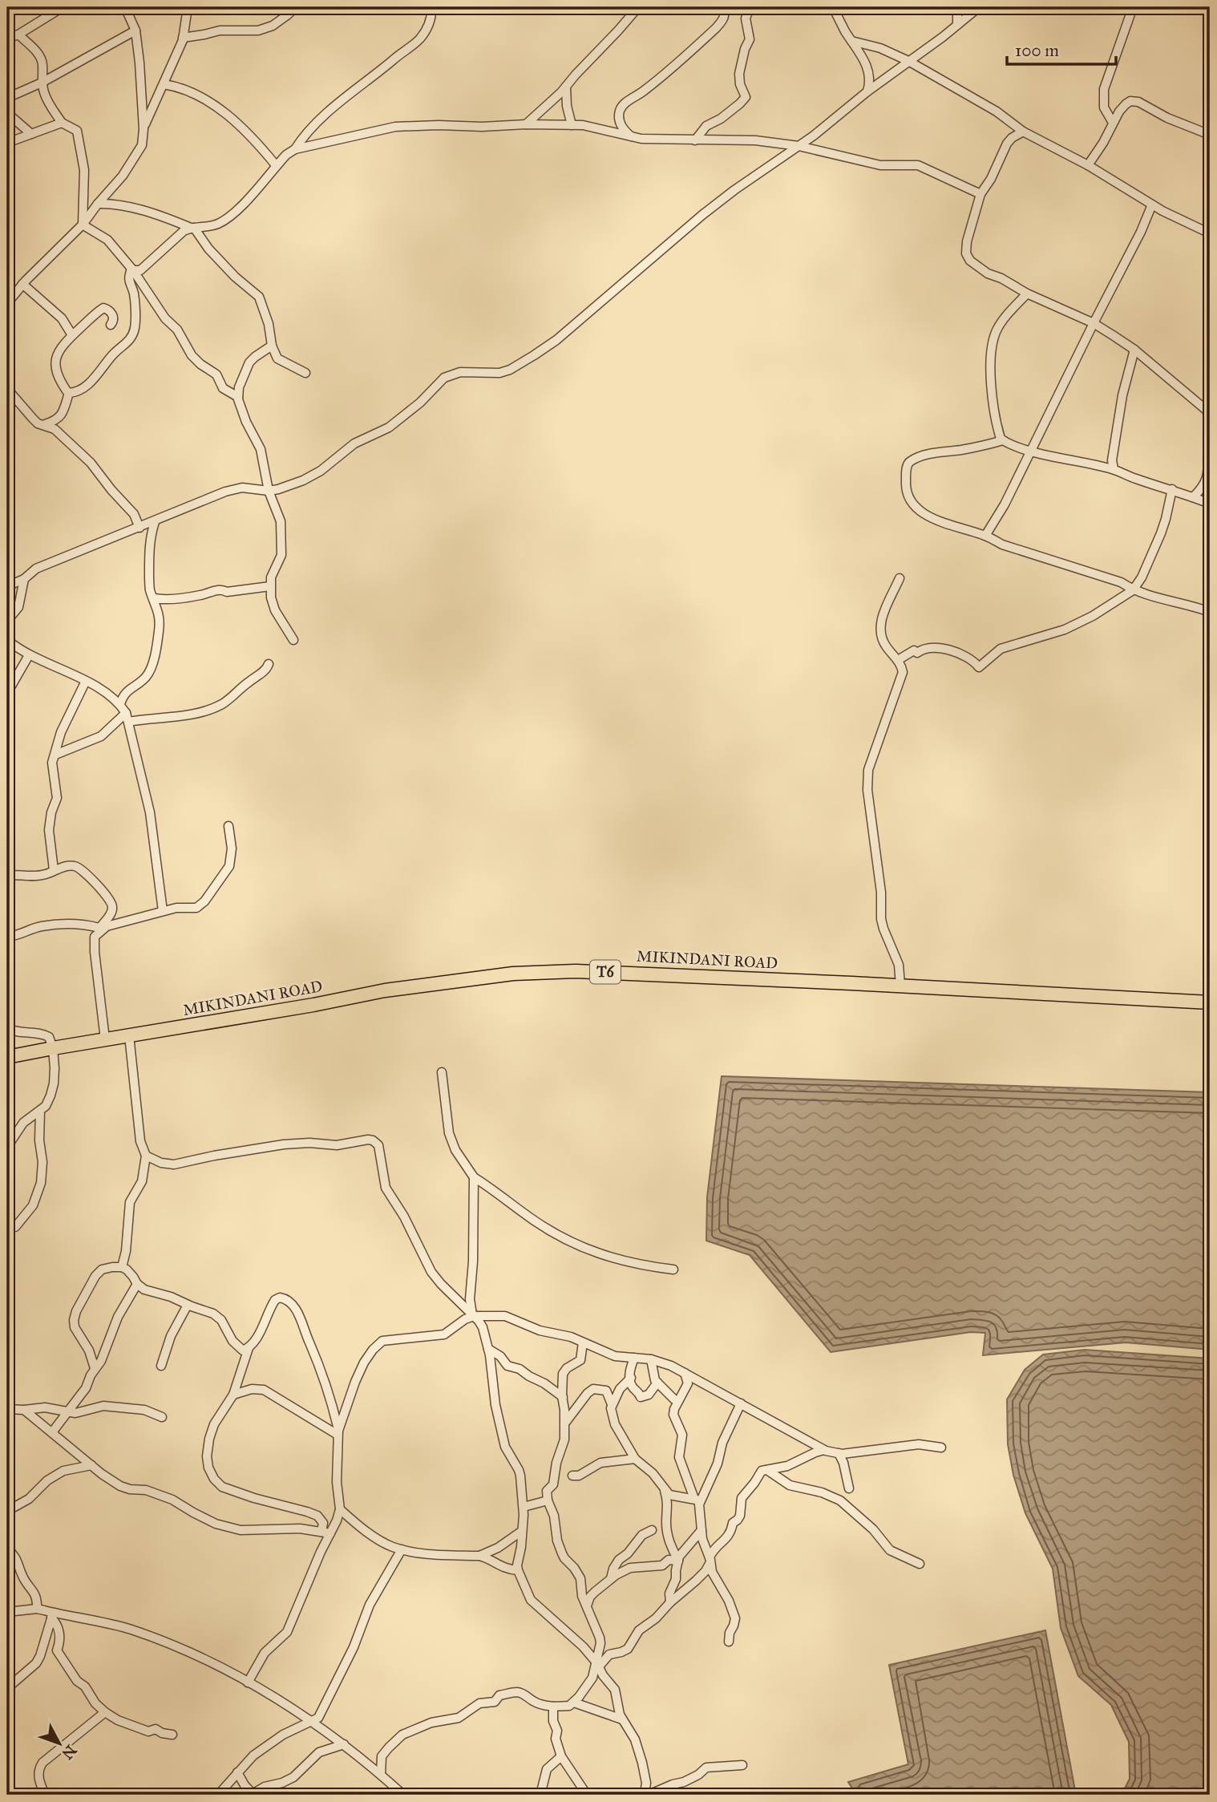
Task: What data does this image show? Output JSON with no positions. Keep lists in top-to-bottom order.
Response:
{
  "streets": {
    "highway": ["MIKINDANI ROAD", "T6"]
  },
  "scale_bar": "100 m",
  "north": "bottom right"
}
